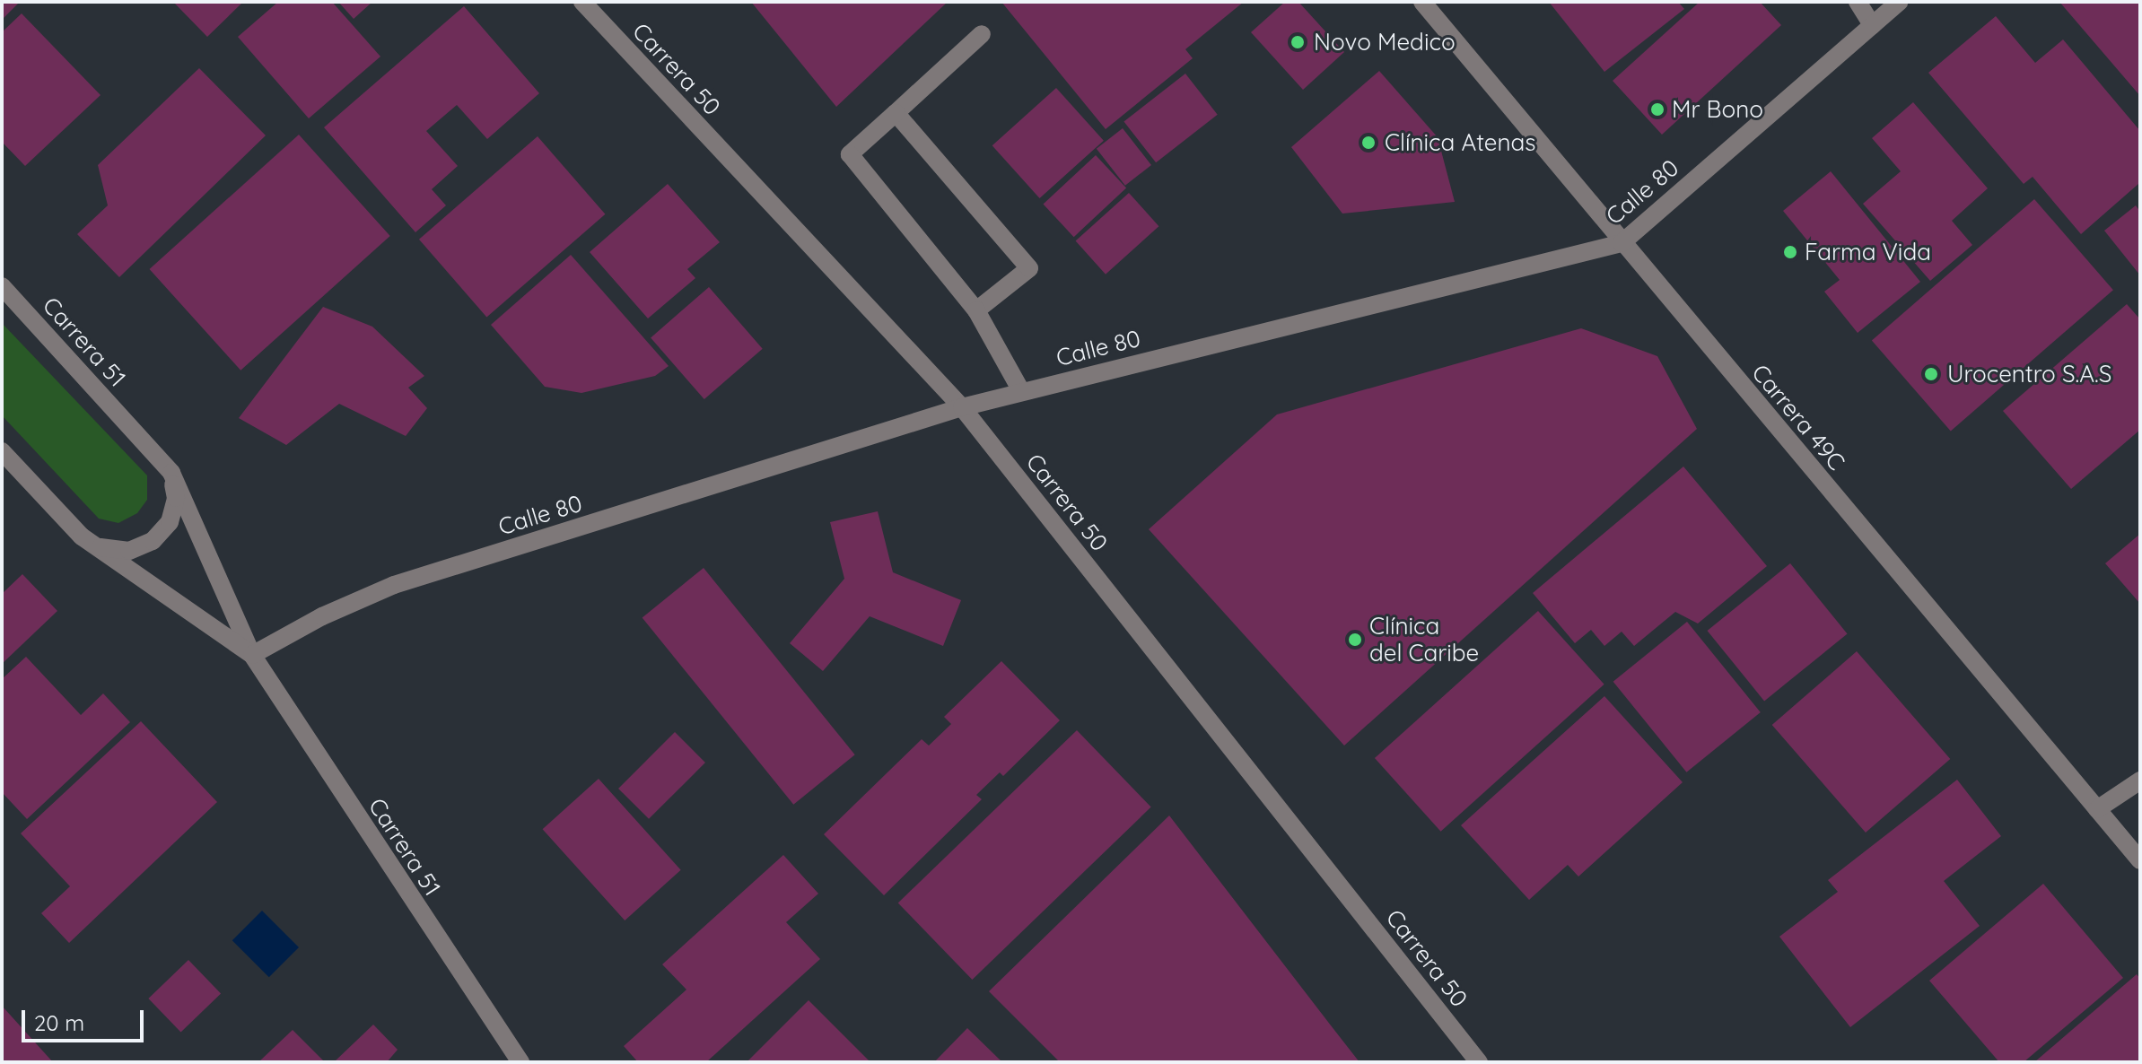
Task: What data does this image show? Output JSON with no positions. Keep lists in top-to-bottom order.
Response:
{
  "streets": {
    "street": [
      "Carrera 50",
      "Calle 80",
      "Carrera 51",
      "Carrera 49C"
    ]
  },
  "crossings": [
    ["Carrera 50", "Calle 80"],
    ["Calle 80", "Carrera 51"],
    ["Calle 80", "Carrera 49C"]
  ],
  "places": [
    "Novo Medico",
    "Mr Bono",
    "Clínica Atenas",
    "Farma Vida",
    "Urocentro S.A.S",
    "Clínica del Caribe"
  ],
  "scale_bar": "20 m"
}
